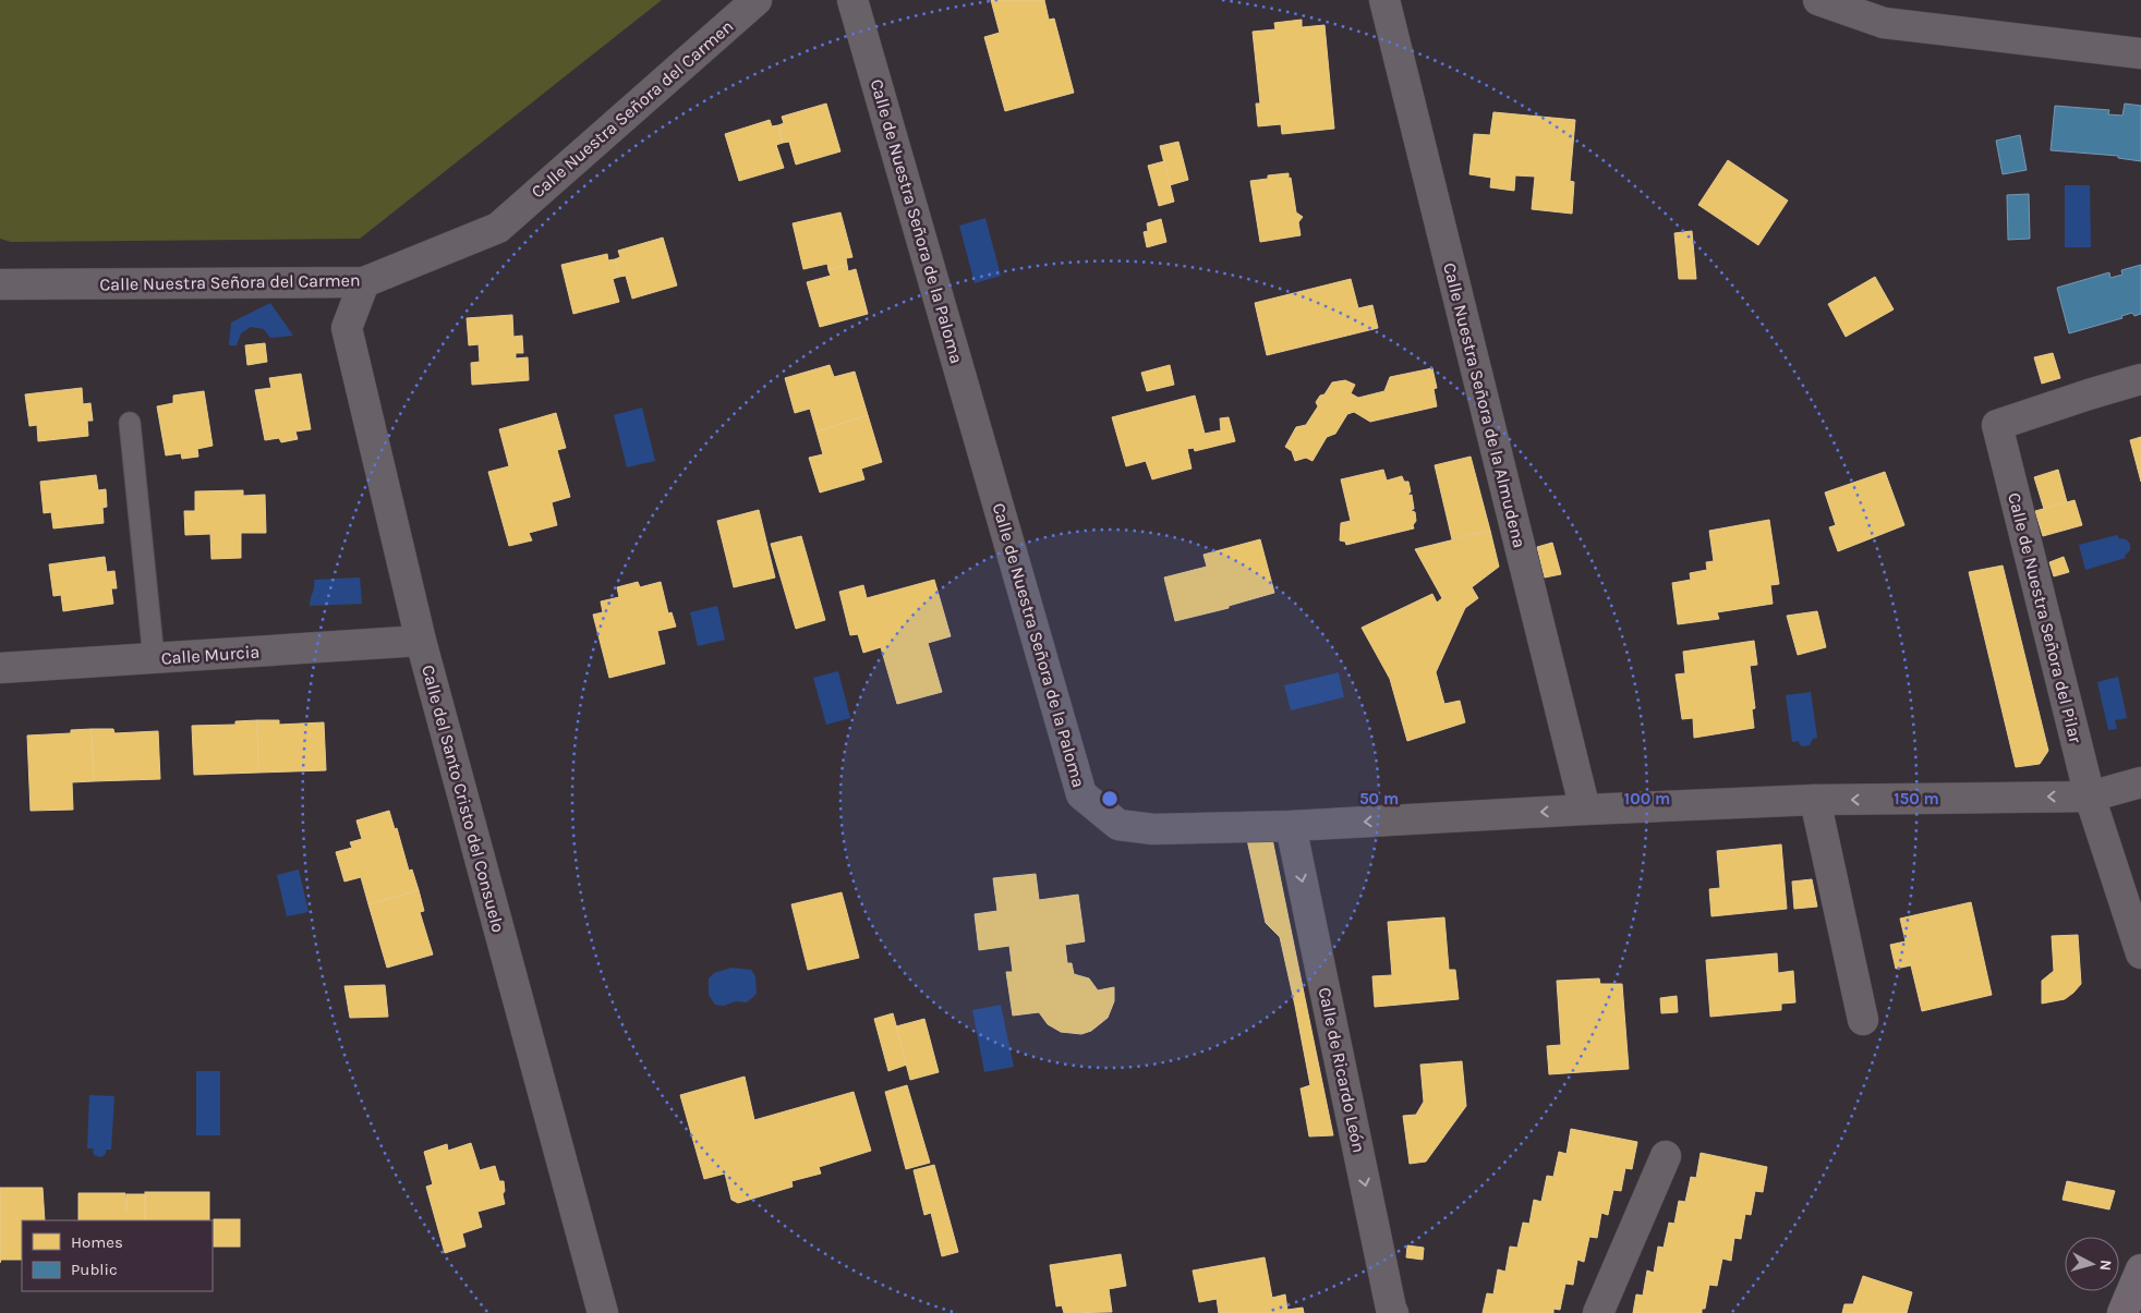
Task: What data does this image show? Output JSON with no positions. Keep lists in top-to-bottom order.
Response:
{
  "streets": {
    "street": [
      "Calle Nuestra Señora del Carmen",
      "Calle de Nuestra Señora de la Paloma",
      "Calle Nuestra Señora de la Almudena",
      "Calle de Nuestra Señora del Pilar",
      "Calle Murcia",
      "Calle del Santo Cristo del Consuelo",
      "Calle de Ricardo León"
    ]
  },
  "crossings": [
    ["Calle Nuestra Señora del Carmen", "Calle del Santo Cristo del Consuelo"],
    ["Calle de Nuestra Señora de la Paloma", "Calle Nuestra Señora de la Almudena"],
    ["Calle de Nuestra Señora de la Paloma", "Calle de Nuestra Señora del Pilar"],
    ["Calle de Nuestra Señora de la Paloma", "Calle de Ricardo León"],
    ["Calle Murcia", "Calle del Santo Cristo del Consuelo"]
  ],
  "one_way": ["Calle de Ricardo León"],
  "legend": ["Homes", "Public"],
  "north": "right",
  "rings": ["50 m", "100 m", "150 m"]
}
